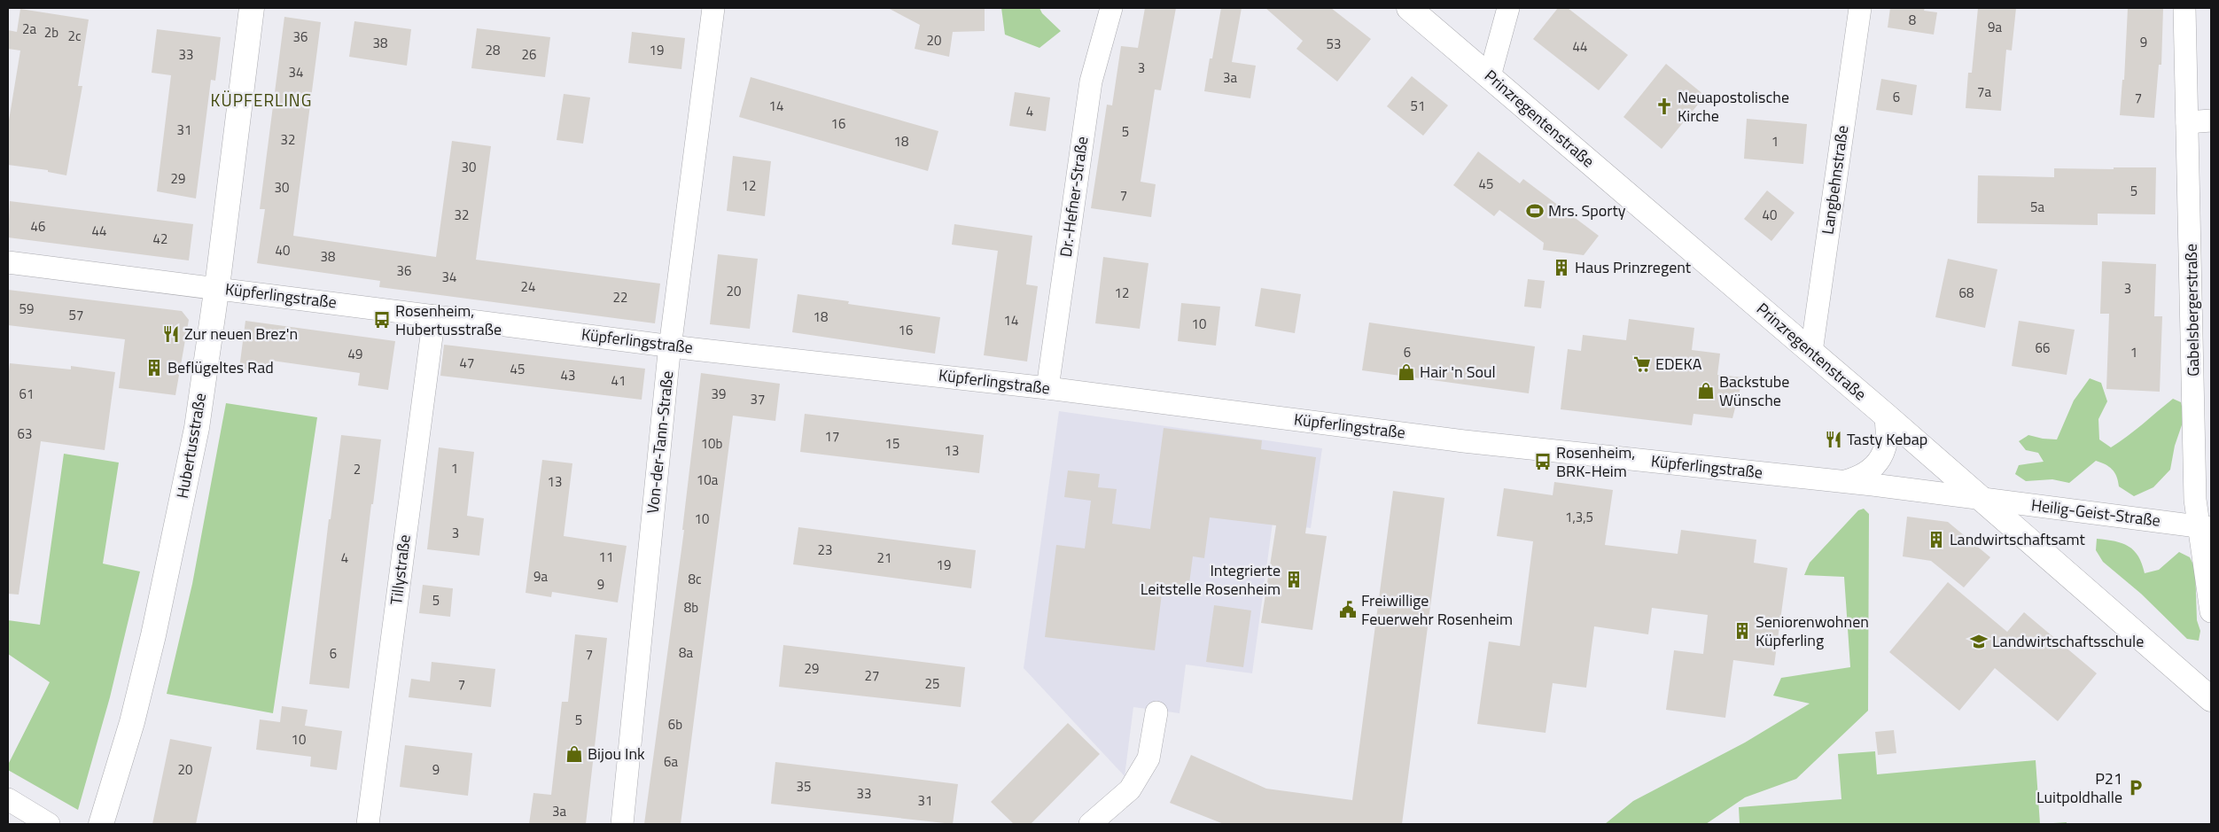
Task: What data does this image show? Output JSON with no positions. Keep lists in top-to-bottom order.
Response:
{
  "streets": {
    "main road": ["Prinzregentenstraße", "Hubertusstraße"],
    "street": [
      "Langbehnstraße",
      "Dr.-Hefner-Straße",
      "Küpferlingstraße",
      "Gabelsbergerstraße",
      "Von-der-Tann-Straße",
      "Heilig-Geist-Straße",
      "Tillystraße"
    ]
  },
  "crossings": [
    ["Prinzregentenstraße", "Langbehnstraße"],
    ["Prinzregentenstraße", "Küpferlingstraße"],
    ["Prinzregentenstraße", "Heilig-Geist-Straße"],
    ["Dr.-Hefner-Straße", "Küpferlingstraße"],
    ["Küpferlingstraße", "Von-der-Tann-Straße"],
    ["Küpferlingstraße", "Hubertusstraße"],
    ["Küpferlingstraße", "Heilig-Geist-Straße"],
    ["Küpferlingstraße", "Tillystraße"],
    ["Gabelsbergerstraße", "Heilig-Geist-Straße"]
  ],
  "districts": ["KÜPFERLING"],
  "places": {
    "church": ["Neuapostolische Kirche"],
    "sports": ["Mrs. Sporty"],
    "building": [
      "Haus Prinzregent",
      "Beflügeltes Rad",
      "Landwirtschaftsamt",
      "Integrierte Leitstelle Rosenheim",
      "Seniorenwohnen Küpferling"
    ],
    "bus stop": ["Rosenheim, Hubertusstraße", "Rosenheim, BRK-Heim"],
    "restaurant": ["Zur neuen Brez'n", "Tasty Kebap"],
    "supermarket": ["EDEKA"],
    "shop": ["Hair 'n Soul", "Backstube Wünsche", "Bijou Ink"],
    "public building": ["Freiwillige Feuerwehr Rosenheim"],
    "school or university": ["Landwirtschaftsschule"],
    "parking": ["P21 Luitpoldhalle"]
  },
  "house_numbers": [
    "8",
    "9a",
    "2a",
    "2b",
    "2c",
    "36",
    "20",
    "9",
    "38",
    "53",
    "44",
    "28",
    "19",
    "33",
    "26",
    "3",
    "34",
    "3a",
    "7a",
    "6",
    "7",
    "14",
    "51",
    "4",
    "16",
    "31",
    "5",
    "32",
    "18",
    "1",
    "30",
    "29",
    "45",
    "12",
    "30",
    "5",
    "7",
    "5a",
    "32",
    "40",
    "46",
    "44",
    "42",
    "40",
    "38",
    "36",
    "34",
    "24",
    "3",
    "20",
    "12",
    "68",
    "22",
    "59",
    "57",
    "18",
    "14",
    "10",
    "16",
    "66",
    "6",
    "1",
    "49",
    "47",
    "45",
    "43",
    "41",
    "61",
    "39",
    "37",
    "63",
    "17",
    "10b",
    "15",
    "13",
    "1",
    "2",
    "10a",
    "13",
    "1,3,5",
    "10",
    "3",
    "23",
    "11",
    "4",
    "21",
    "19",
    "9a",
    "8c",
    "9",
    "5",
    "8b",
    "8a",
    "6",
    "7",
    "29",
    "27",
    "25",
    "7",
    "5",
    "6b",
    "10",
    "6a",
    "20",
    "9",
    "35",
    "33",
    "31",
    "3a"
  ]
}
